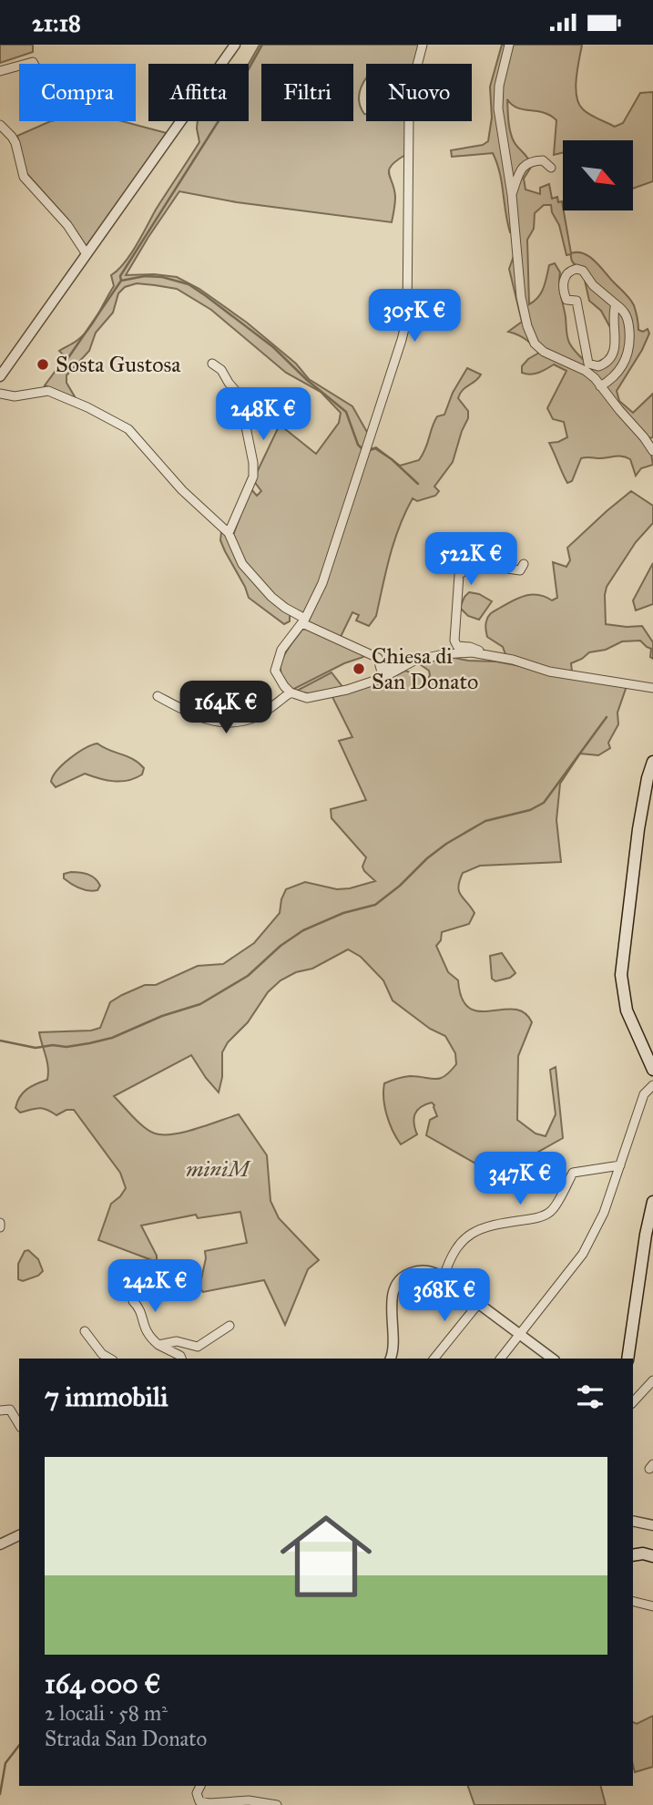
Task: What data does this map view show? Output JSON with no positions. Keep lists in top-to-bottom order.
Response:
{
  "parks": ["miniM"],
  "places": ["Sosta Gustosa", "Chiesa di San Donato"],
  "north": "bottom right",
  "page": {
    "status": "21:18",
    "chip": [
      "Compra",
      "Affitta",
      "Filtri",
      "Nuovo"
    ],
    "price": [
      "305K €",
      "248K €",
      "522K €",
      "164K €",
      "347K €",
      "242K €",
      "368K €"
    ],
    "heading": "7 immobili",
    "list": [
      {
        "name": "164 000 €",
        "note": "2 locali · 58 m² · Strada San Donato"
      }
    ]
  }
}
